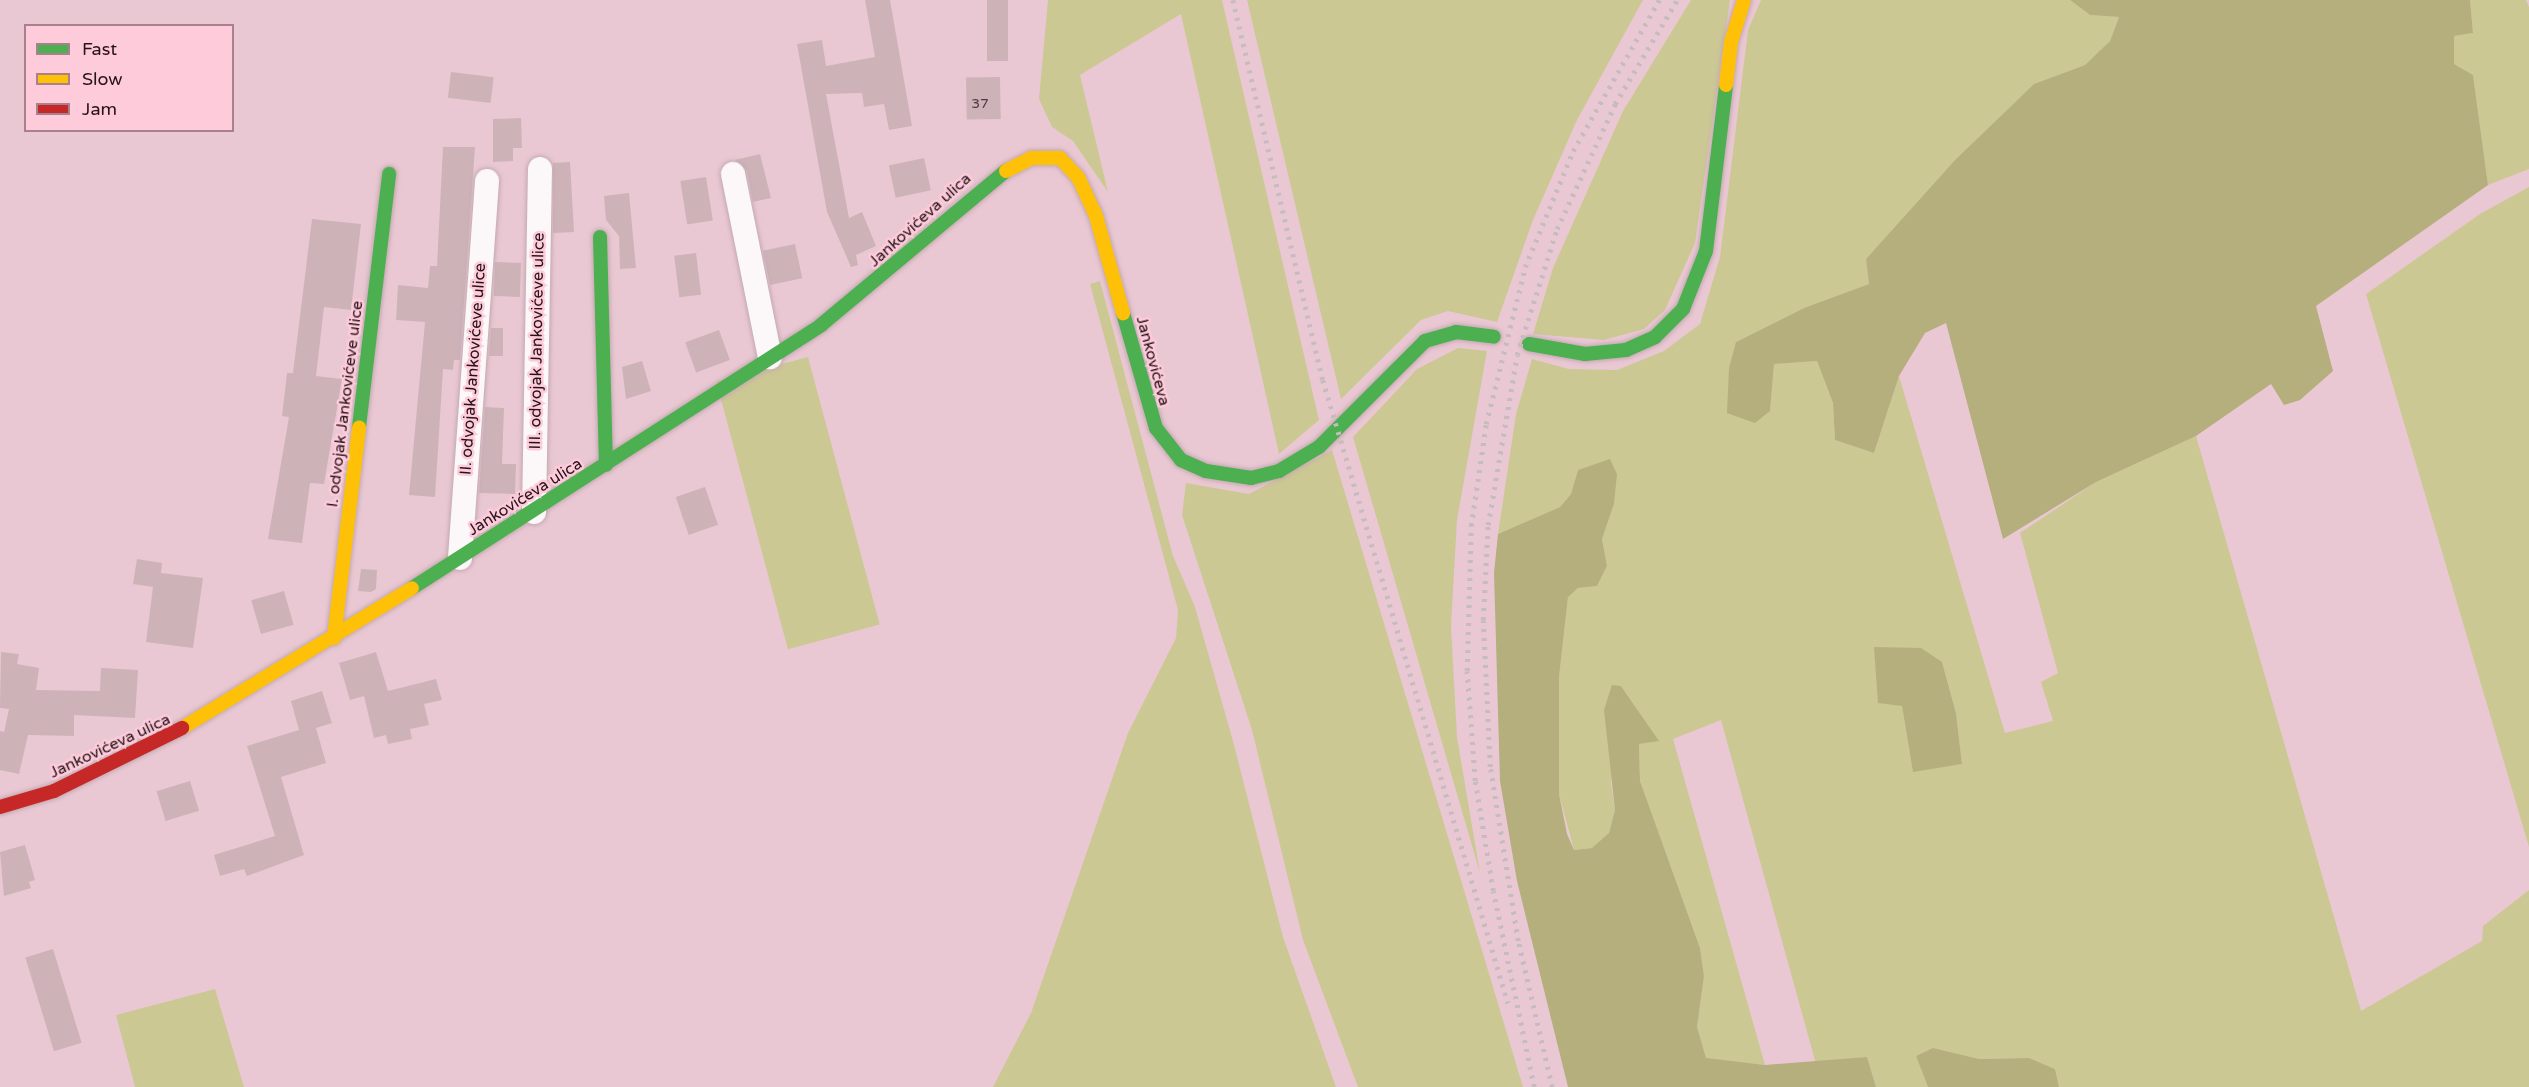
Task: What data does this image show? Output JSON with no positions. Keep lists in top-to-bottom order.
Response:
{
  "streets": {
    "main road": ["Jankovićeva ulica", "Jankovićeva", "I. odvojak Jankovićeve ulice"],
    "street": ["III. odvojak Jankovićeve ulice", "II. odvojak Jankovićeve ulice"]
  },
  "crossings": [
    ["Jankovićeva ulica", "III. odvojak Jankovićeve ulice"],
    ["Jankovićeva ulica", "Jankovićeva"],
    ["Jankovićeva ulica", "II. odvojak Jankovićeve ulice"],
    ["Jankovićeva ulica", "I. odvojak Jankovićeve ulice"]
  ],
  "house_numbers": ["37"],
  "legend": ["Fast", "Slow", "Jam"]
}
